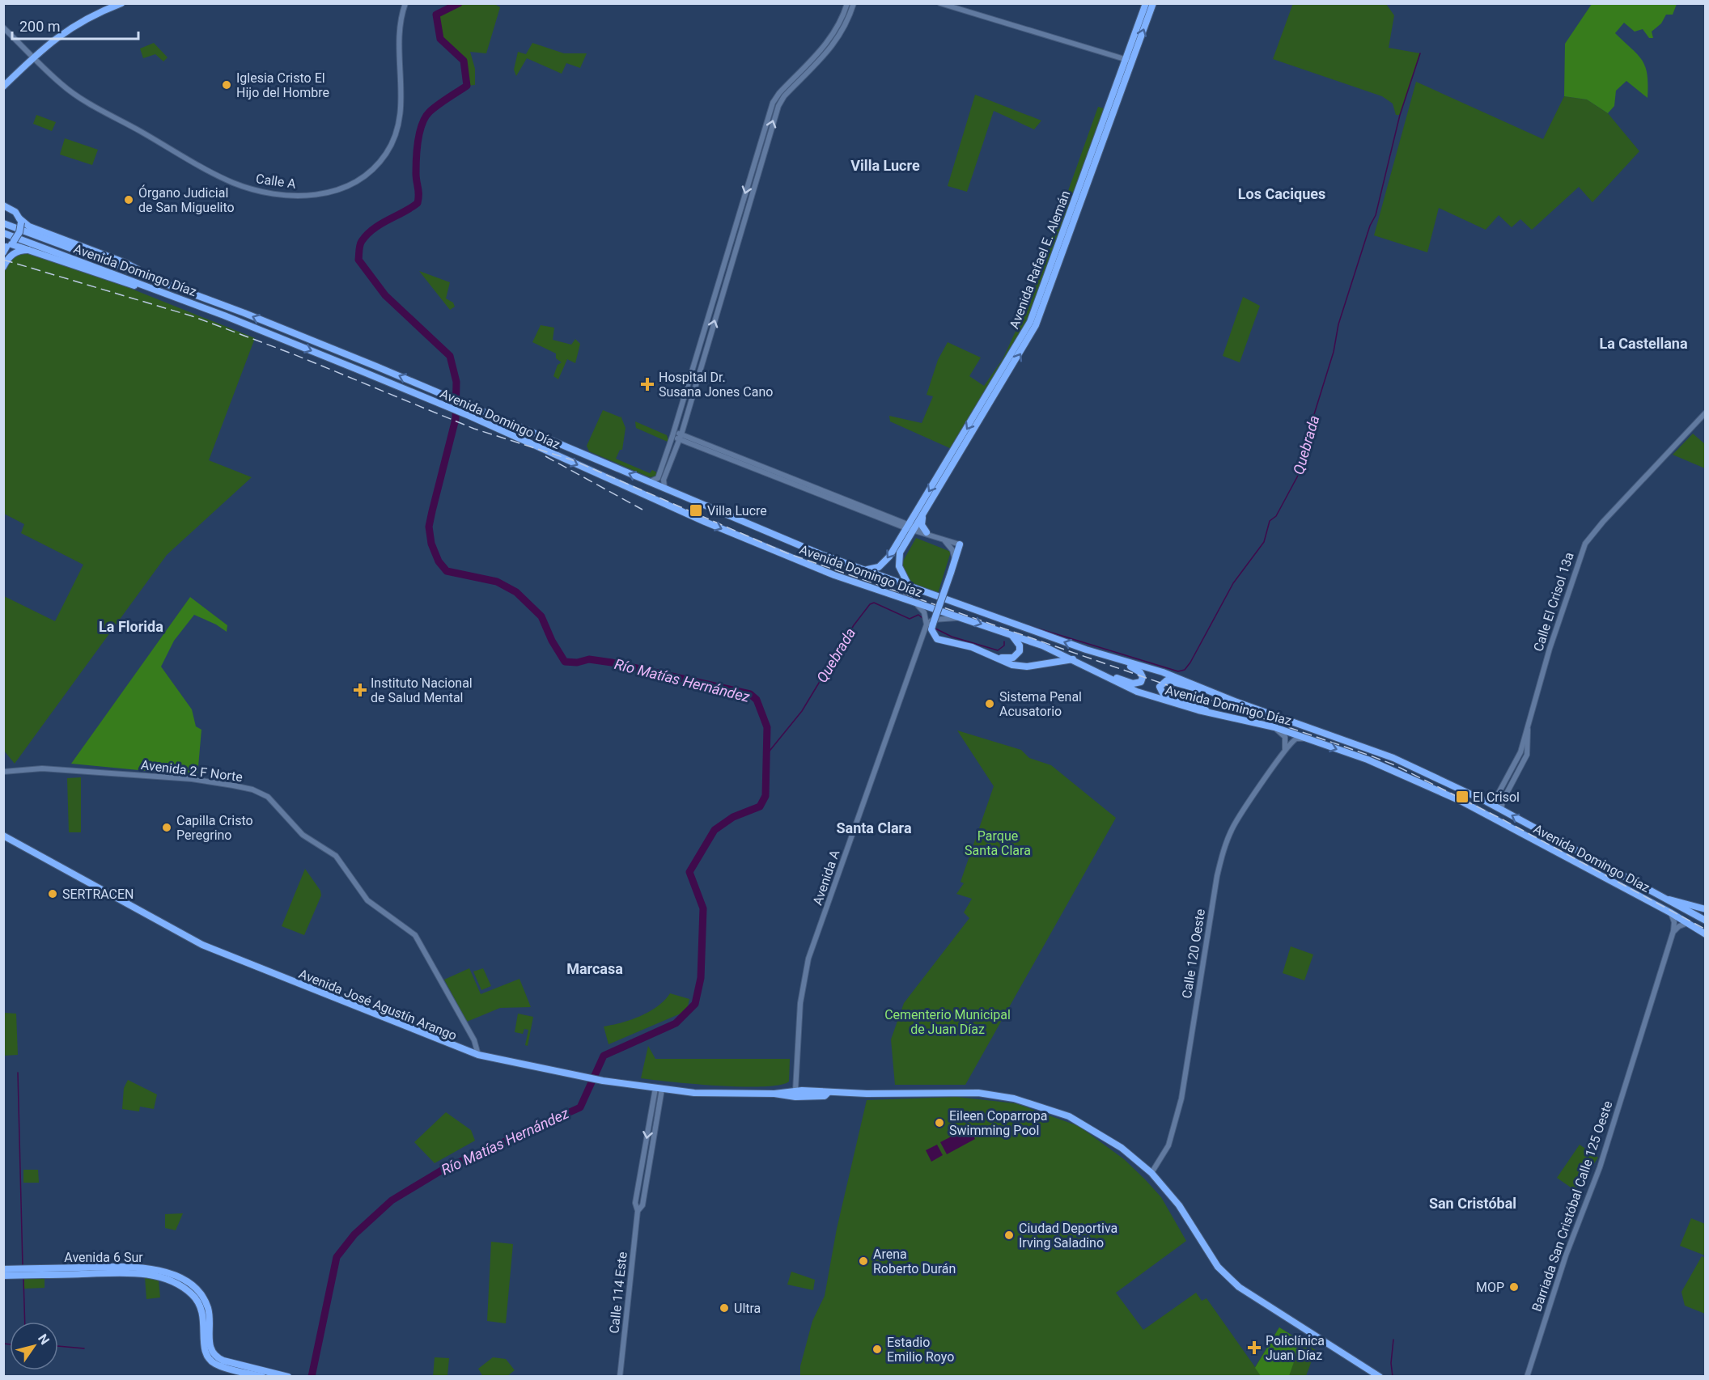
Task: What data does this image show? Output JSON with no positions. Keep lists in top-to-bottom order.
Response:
{
  "streets": {
    "main road": [
      "Avenida Rafael E. Alemán",
      "Avenida Domingo Díaz",
      "Avenida José Agustín Arango",
      "Avenida 6 Sur"
    ],
    "street": [
      "Calle A",
      "Calle El Crisol 13a",
      "Avenida 2 F Norte",
      "Avenida A",
      "Calle 120 Oeste",
      "Barriada San Cristóbal Calle 125 Oeste",
      "Calle 114 Este"
    ]
  },
  "crossings": [
    ["Avenida Rafael E. Alemán", "Avenida Domingo Díaz"],
    ["Avenida Domingo Díaz", "Calle El Crisol 13a"],
    ["Avenida Domingo Díaz", "Calle 120 Oeste"],
    ["Avenida Domingo Díaz", "Barriada San Cristóbal Calle 125 Oeste"],
    ["Avenida 2 F Norte", "Avenida José Agustín Arango"],
    ["Avenida A", "Avenida José Agustín Arango"],
    ["Calle 120 Oeste", "Avenida José Agustín Arango"],
    ["Avenida José Agustín Arango", "Calle 114 Este"]
  ],
  "districts": [
    "Villa Lucre",
    "Los Caciques",
    "La Castellana",
    "La Florida",
    "Santa Clara",
    "Marcasa",
    "San Cristóbal"
  ],
  "water": ["Quebrada", "Río Matías Hernández"],
  "parks": ["Parque Santa Clara", "Cementerio Municipal de Juan Díaz"],
  "places": {
    "other": [
      "Iglesia Cristo El Hijo del Hombre",
      "Órgano Judicial de San Miguelito",
      "Sistema Penal Acusatorio",
      "Capilla Cristo Peregrino",
      "SERTRACEN",
      "Eileen Coparropa Swimming Pool",
      "Ciudad Deportiva Irving Saladino",
      "Arena Roberto Durán",
      "MOP",
      "Ultra",
      "Estadio Emilio Royo"
    ],
    "health": ["Hospital Dr. Susana Jones Cano", "Instituto Nacional de Salud Mental", "Policlínica Juan Díaz"],
    "transit": ["Villa Lucre", "El Crisol"]
  },
  "scale_bar": "200 m",
  "north": "top right"
}
